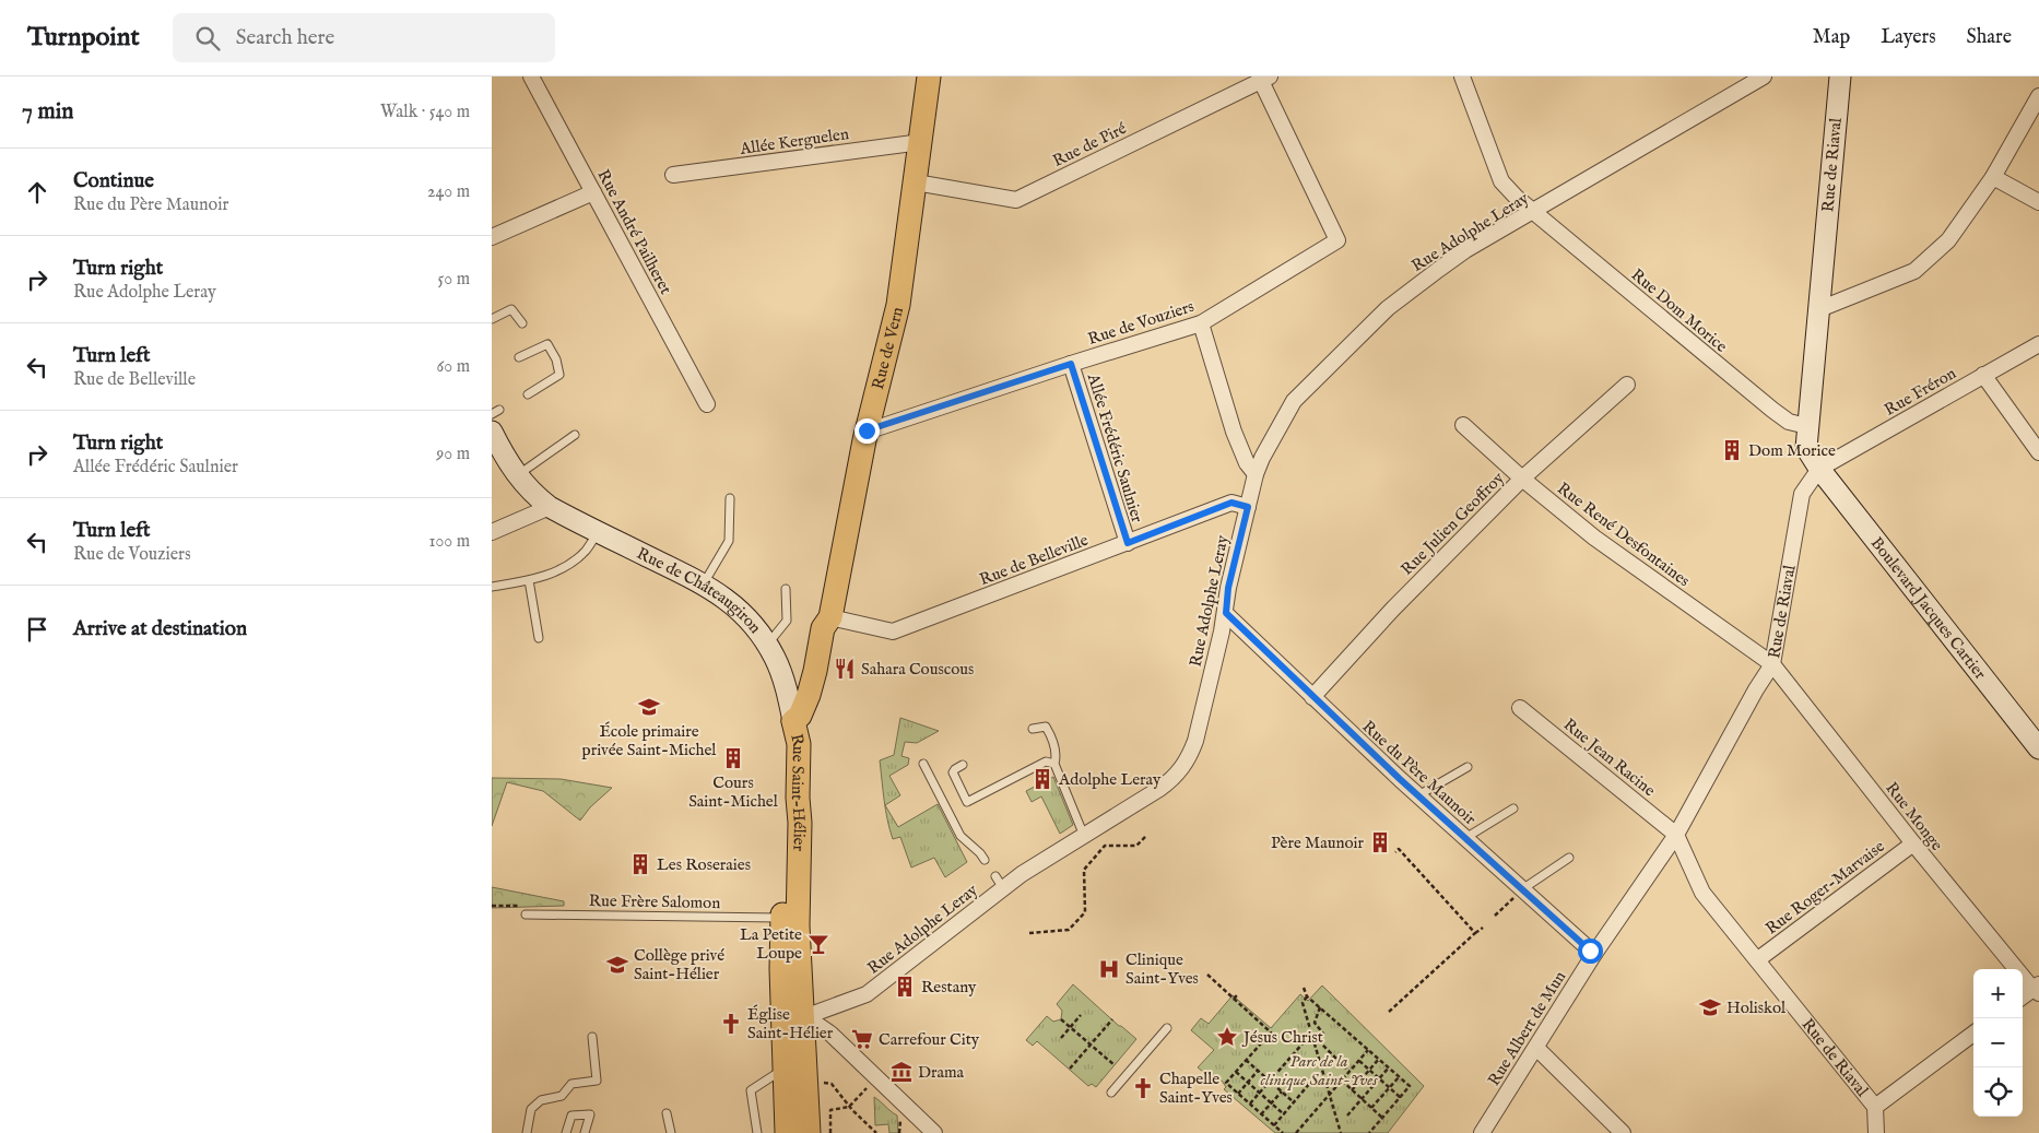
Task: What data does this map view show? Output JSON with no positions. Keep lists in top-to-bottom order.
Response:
{
  "streets": {
    "main road": ["Rue de Vern", "Rue Saint-Hélier"],
    "street": [
      "Allée Kerguelen",
      "Rue de Piré",
      "Rue de Riaval",
      "Rue André Pailheret",
      "Rue Adolphe Leray",
      "Rue Dom Morice",
      "Rue de Vouziers",
      "Rue Fréron",
      "Allée Frédéric Saulnier",
      "Rue Julien Geoffroy",
      "Rue René Desfontaines",
      "Rue de Belleville",
      "Rue de Châteaugiron",
      "Boulevard Jacques Cartier",
      "Rue Jean Racine",
      "Rue du Père Maunoir",
      "Rue Monge",
      "Rue Roger-Marvaise",
      "Rue Albert de Mun"
    ],
    "lane": ["Rue Frère Salomon"]
  },
  "crossings": [
    ["Allée Kerguelen", "Rue de Vern"],
    ["Rue de Piré", "Rue de Vouziers"],
    ["Rue de Piré", "Rue de Vern"],
    ["Rue de Riaval", "Rue Dom Morice"],
    ["Rue de Riaval", "Rue Fréron"],
    ["Rue de Riaval", "Rue René Desfontaines"],
    ["Rue de Riaval", "Boulevard Jacques Cartier"],
    ["Rue de Riaval", "Rue Jean Racine"],
    ["Rue de Riaval", "Rue Monge"],
    ["Rue de Riaval", "Rue Roger-Marvaise"],
    ["Rue de Riaval", "Rue Albert de Mun"],
    ["Rue Adolphe Leray", "Rue Dom Morice"],
    ["Rue Adolphe Leray", "Rue de Belleville"],
    ["Rue Adolphe Leray", "Rue du Père Maunoir"],
    ["Rue Adolphe Leray", "Rue Saint-Hélier"],
    ["Rue de Vouziers", "Rue de Vern"],
    ["Rue de Vouziers", "Allée Frédéric Saulnier"],
    ["Rue de Vern", "Rue de Belleville"],
    ["Rue de Vern", "Rue de Châteaugiron"],
    ["Rue de Vern", "Rue Saint-Hélier"],
    ["Rue Fréron", "Boulevard Jacques Cartier"],
    ["Allée Frédéric Saulnier", "Rue de Belleville"],
    ["Rue Julien Geoffroy", "Rue René Desfontaines"],
    ["Rue Julien Geoffroy", "Rue du Père Maunoir"],
    ["Rue René Desfontaines", "Rue Monge"],
    ["Rue de Châteaugiron", "Rue Saint-Hélier"],
    ["Rue Jean Racine", "Rue Albert de Mun"],
    ["Rue du Père Maunoir", "Rue Albert de Mun"],
    ["Rue Saint-Hélier", "Rue Frère Salomon"],
    ["Rue Monge", "Rue Roger-Marvaise"]
  ],
  "parks": ["Parc de la clinique Saint-Yves"],
  "places": {
    "building": [
      "Dom Morice",
      "Cours Saint-Michel",
      "Adolphe Leray",
      "Père Maunoir",
      "Les Roseraies",
      "Restany"
    ],
    "restaurant": ["Sahara Couscous"],
    "school or university": ["École primaire privée Saint-Michel", "Collège privé Saint-Hélier", "Holiskol"],
    "bar": ["La Petite Loupe"],
    "hospital": ["Clinique Saint-Yves"],
    "church": ["Église Saint-Hélier", "Chapelle Saint-Yves"],
    "place": ["Jésus Christ"],
    "supermarket": ["Carrefour City"],
    "museum": ["Drama"]
  },
  "page": {
    "header": "Turnpoint",
    "search": "Search here",
    "nav": ["Map", "Layers", "Share"],
    "heading": ["7 min", "Walk · 540 m"],
    "list": [
      ["Continue", "Rue du Père Maunoir", "240 m"],
      ["Turn right", "Rue Adolphe Leray", "50 m"],
      ["Turn left", "Rue de Belleville", "60 m"],
      ["Turn right", "Allée Frédéric Saulnier", "90 m"],
      ["Turn left", "Rue de Vouziers", "100 m"],
      "Arrive at destination"
    ],
    "map_buttons": ["+", "−"]
  }
}
